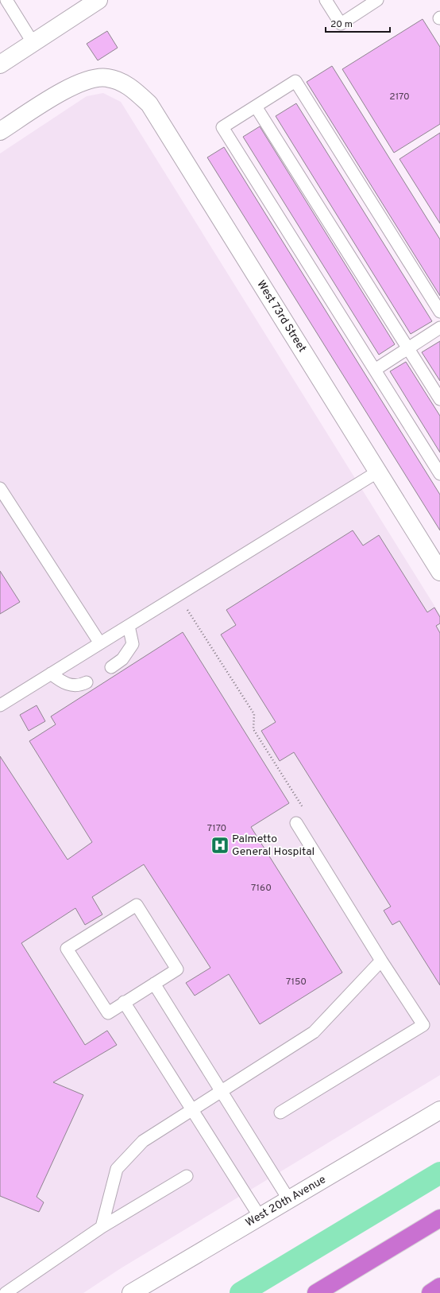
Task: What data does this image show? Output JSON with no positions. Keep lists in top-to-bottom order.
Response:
{
  "streets": {
    "street": ["West 73rd Street", "West 20th Avenue"]
  },
  "places": {
    "hospital": ["Palmetto General Hospital"]
  },
  "house_numbers": [
    "2170",
    "7170",
    "7160",
    "7150"
  ],
  "scale_bar": "20 m"
}
